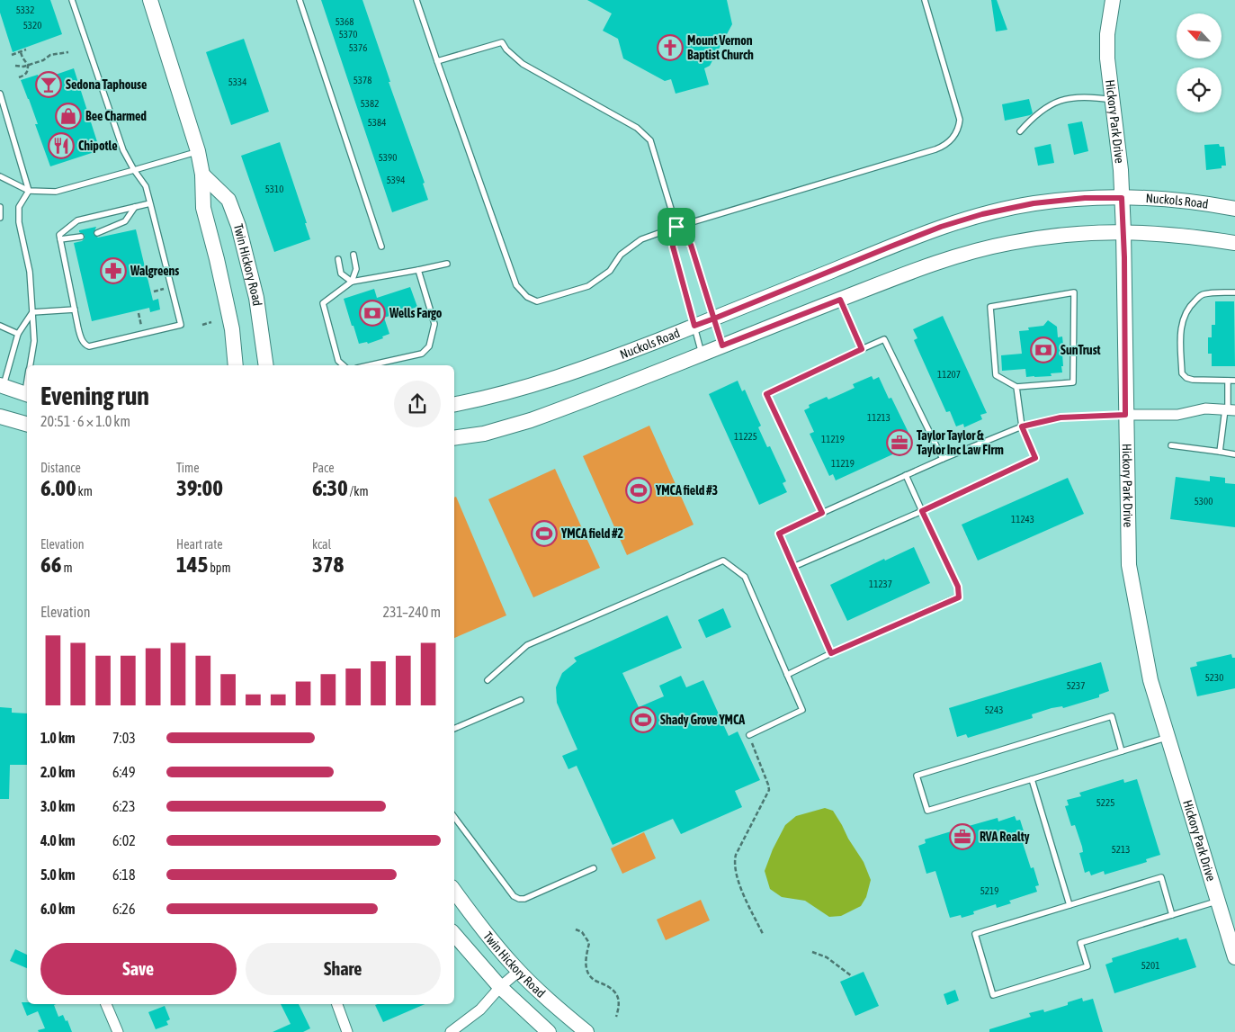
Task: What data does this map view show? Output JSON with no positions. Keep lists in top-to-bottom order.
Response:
{
  "streets": {
    "main road": ["Hickory Park Drive", "Nuckols Road", "Twin Hickory Road"]
  },
  "crossings": [
    ["Hickory Park Drive", "Nuckols Road"]
  ],
  "places": {
    "church": ["Mount Vernon Baptist Church"],
    "bar": ["Sedona Taphouse"],
    "shop": ["Bee Charmed"],
    "restaurant": ["Chipotle"],
    "pharmacy": ["Walgreens"],
    "bank": ["Wells Fargo", "SunTrust"],
    "office": ["Taylor Taylor & Taylor Inc Law FIrm", "RVA Realty"],
    "sports": ["YMCA field #3", "YMCA field #2", "Shady Grove YMCA"]
  },
  "house_numbers": [
    "5332",
    "5368",
    "5320",
    "5370",
    "5376",
    "5378",
    "5334",
    "5382",
    "5384",
    "5390",
    "5394",
    "5310",
    "11207",
    "11213",
    "11225",
    "11219",
    "11219",
    "5300",
    "11243",
    "11237",
    "5230",
    "5237",
    "5243",
    "5225",
    "5213",
    "5219",
    "5201"
  ],
  "north": "top left",
  "page": {
    "heading": ["Evening run", "20:51 · 6 × 1.0 km"],
    "stats": [
      ["Distance", "6.00 km"],
      ["Time", "39:00"],
      ["Pace", "6:30 /km"],
      ["Elevation", "66 m"],
      ["Heart rate", "145 bpm"],
      ["kcal", "378"]
    ],
    "chart": ["Elevation", "231–240 m"],
    "list": [
      {
        "name": "1.0 km",
        "note": "7:03"
      },
      {
        "name": "2.0 km",
        "note": "6:49"
      },
      {
        "name": "3.0 km",
        "note": "6:23"
      },
      {
        "name": "4.0 km",
        "note": "6:02"
      },
      {
        "name": "5.0 km",
        "note": "6:18"
      },
      {
        "name": "6.0 km",
        "note": "6:26"
      }
    ],
    "buttons": ["Save", "Share"]
  }
}
